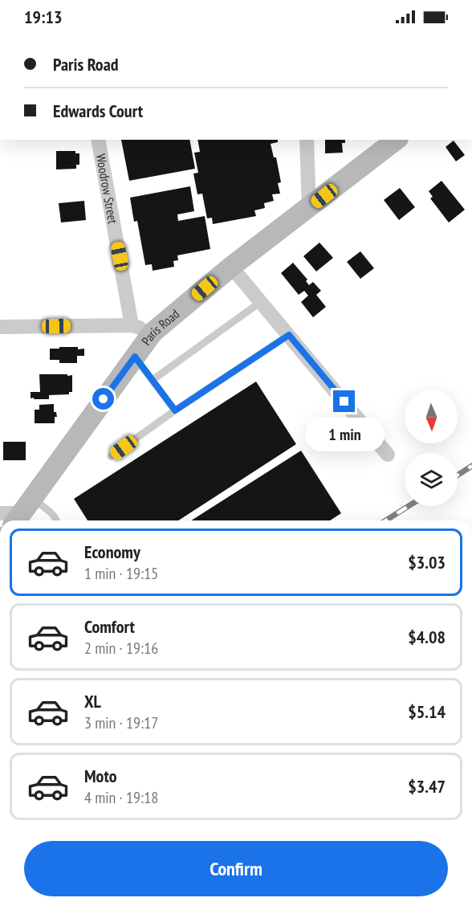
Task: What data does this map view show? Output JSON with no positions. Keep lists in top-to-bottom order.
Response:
{
  "streets": {
    "main road": ["Paris Road"],
    "street": ["Woodrow Street"]
  },
  "north": "bottom",
  "page": {
    "status": "19:13",
    "banner": ["Paris Road", "Edwards Court"],
    "bubble": "1 min",
    "list": [
      {
        "name": "Economy",
        "note": "1 min · 19:15",
        "value": "$3.03"
      },
      {
        "name": "Comfort",
        "note": "2 min · 19:16",
        "value": "$4.08"
      },
      {
        "name": "XL",
        "note": "3 min · 19:17",
        "value": "$5.14"
      },
      {
        "name": "Moto",
        "note": "4 min · 19:18",
        "value": "$3.47"
      }
    ],
    "buttons": "Confirm"
  }
}
